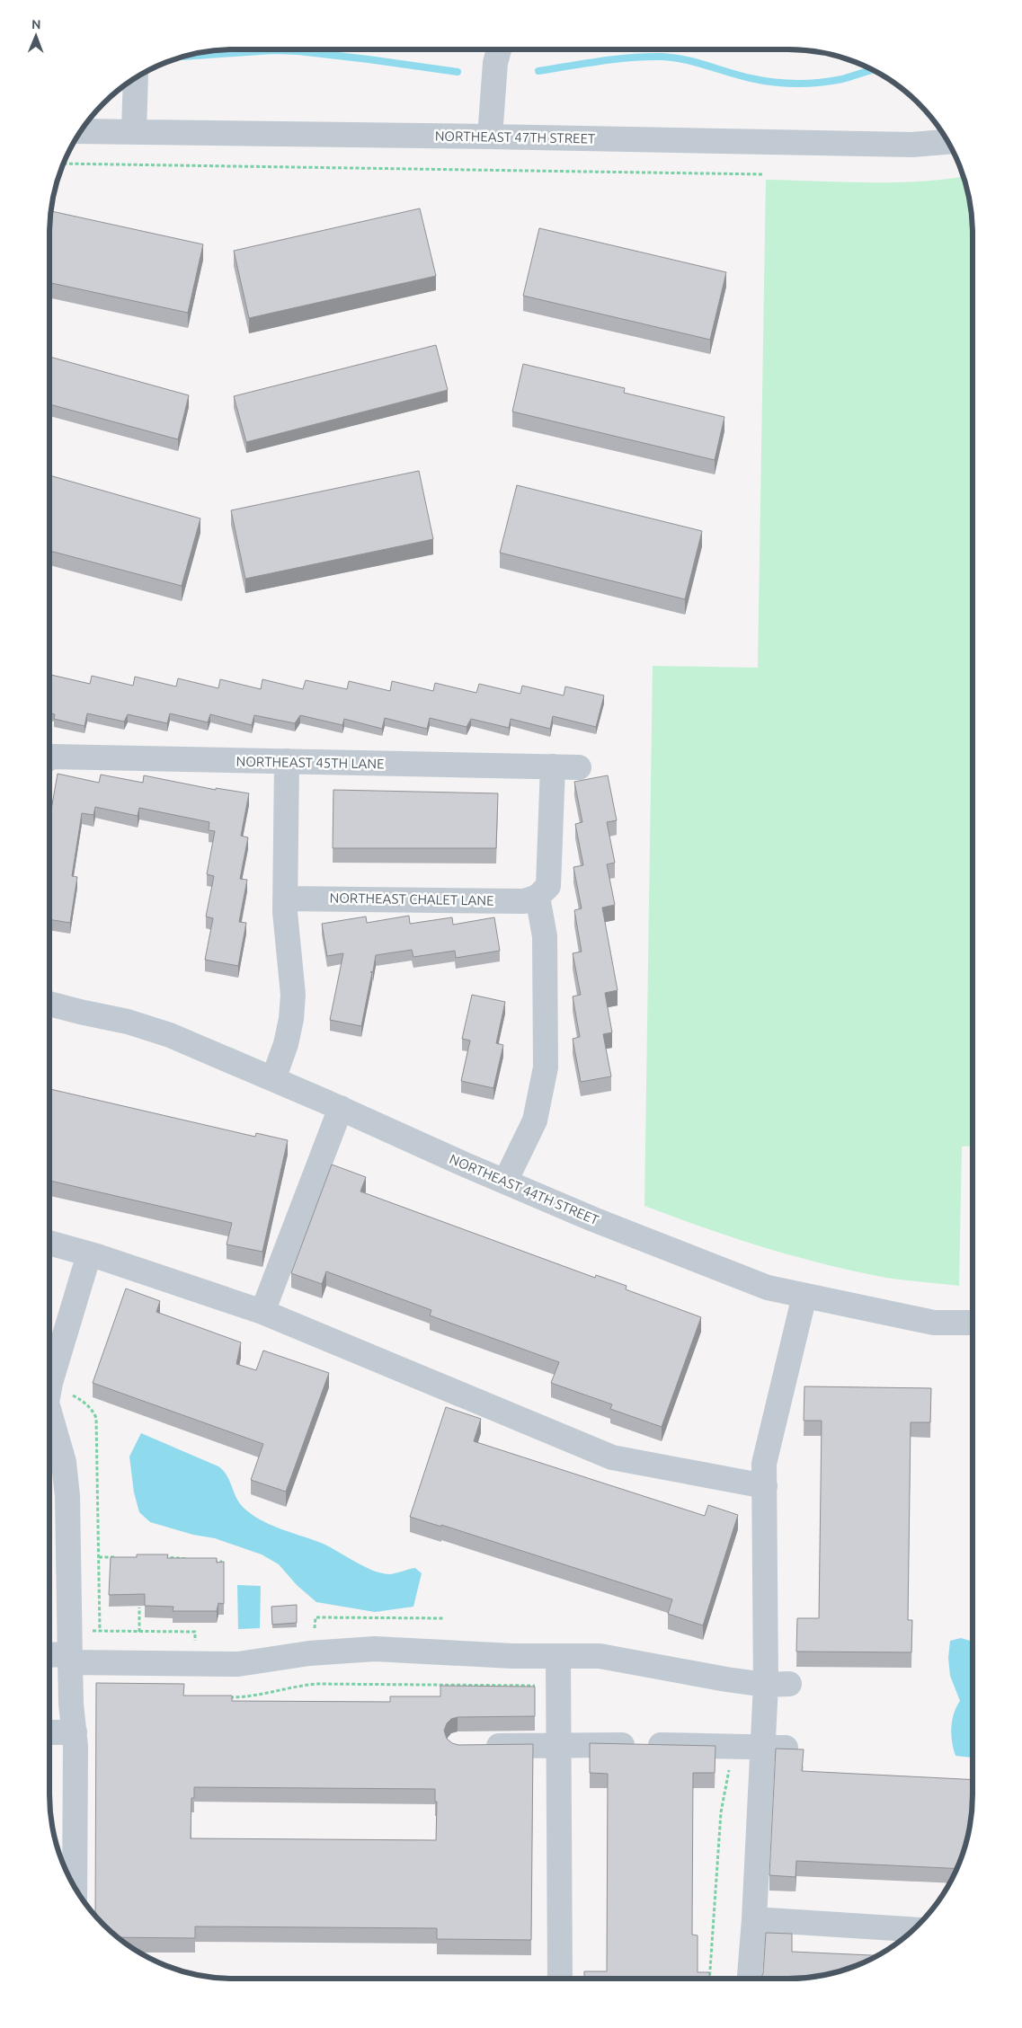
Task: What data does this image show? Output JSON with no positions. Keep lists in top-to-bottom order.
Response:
{
  "streets": {
    "street": [
      "NORTHEAST 47TH STREET",
      "NORTHEAST 45TH LANE",
      "NORTHEAST CHALET LANE",
      "NORTHEAST 44TH STREET"
    ]
  },
  "north": "top"
}
